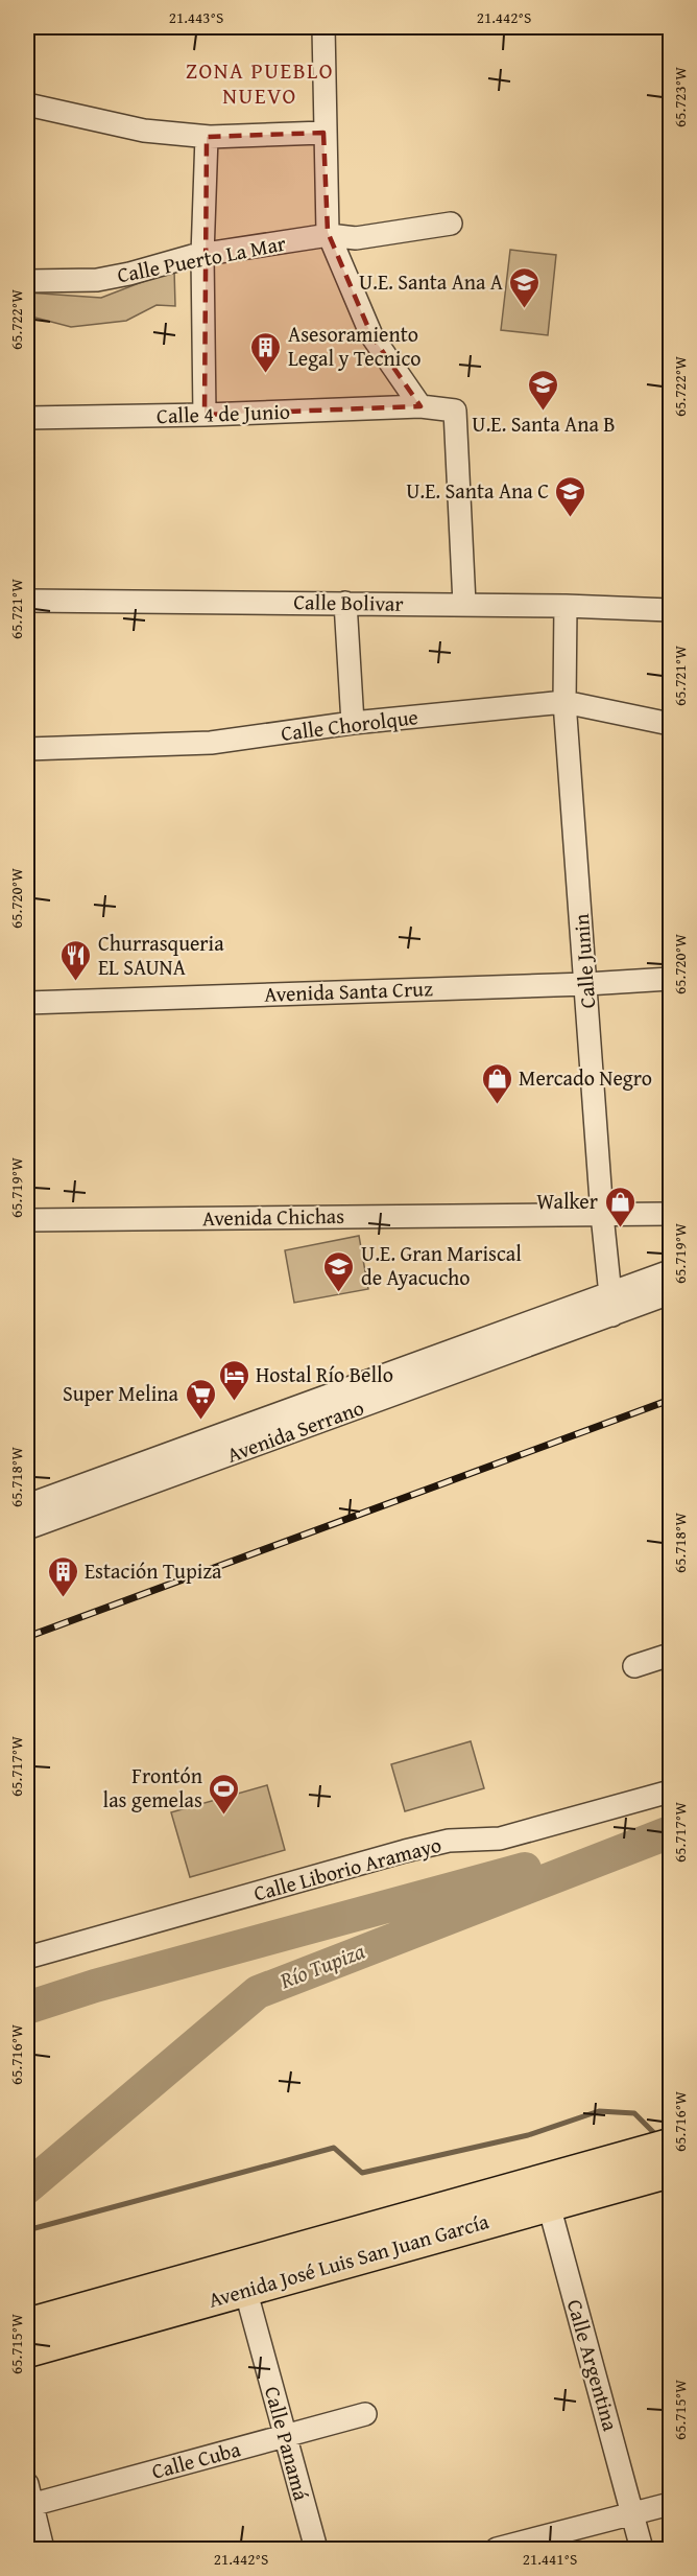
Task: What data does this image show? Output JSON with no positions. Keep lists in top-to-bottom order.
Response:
{
  "streets": {
    "highway": ["Avenida José Luis San Juan García"],
    "street": [
      "Calle Puerto La Mar",
      "Calle 4 de Junio",
      "Calle Bolivar",
      "Calle Chorolque",
      "Calle Junin",
      "Avenida Santa Cruz",
      "Avenida Chichas",
      "Avenida Serrano",
      "Calle Liborio Aramayo",
      "Calle Argentina",
      "Calle Panamá",
      "Calle Cuba"
    ]
  },
  "crossings": [
    ["Calle 4 de Junio", "Calle Bolivar"],
    ["Calle Bolivar", "Calle Junin"],
    ["Calle Chorolque", "Calle Junin"],
    ["Calle Junin", "Avenida Santa Cruz"],
    ["Calle Junin", "Avenida Chichas"],
    ["Calle Junin", "Avenida Serrano"],
    ["Avenida José Luis San Juan García", "Calle Argentina"],
    ["Avenida José Luis San Juan García", "Calle Panamá"],
    ["Calle Panamá", "Calle Cuba"]
  ],
  "districts": ["ZONA PUEBLO NUEVO"],
  "water": ["Río Tupiza"],
  "places": {
    "school or university": [
      "U.E. Santa Ana A",
      "U.E. Santa Ana B",
      "U.E. Santa Ana C",
      "U.E. Gran Mariscal de Ayacucho"
    ],
    "building": ["Asesoramiento Legal y Tecnico", "Estación Tupiza"],
    "restaurant": ["Churrasqueria EL SAUNA"],
    "shop": ["Mercado Negro", "Walker"],
    "hotel": ["Hostal Río Bello"],
    "supermarket": ["Super Melina"],
    "sports": ["Frontón las gemelas"]
  },
  "coordinates": [
    "21.443°S",
    "21.442°S",
    "65.723°W",
    "65.722°W",
    "65.721°W",
    "65.720°W",
    "65.719°W",
    "65.718°W",
    "65.717°W",
    "65.716°W",
    "65.715°W",
    "21.441°S"
  ]
}
